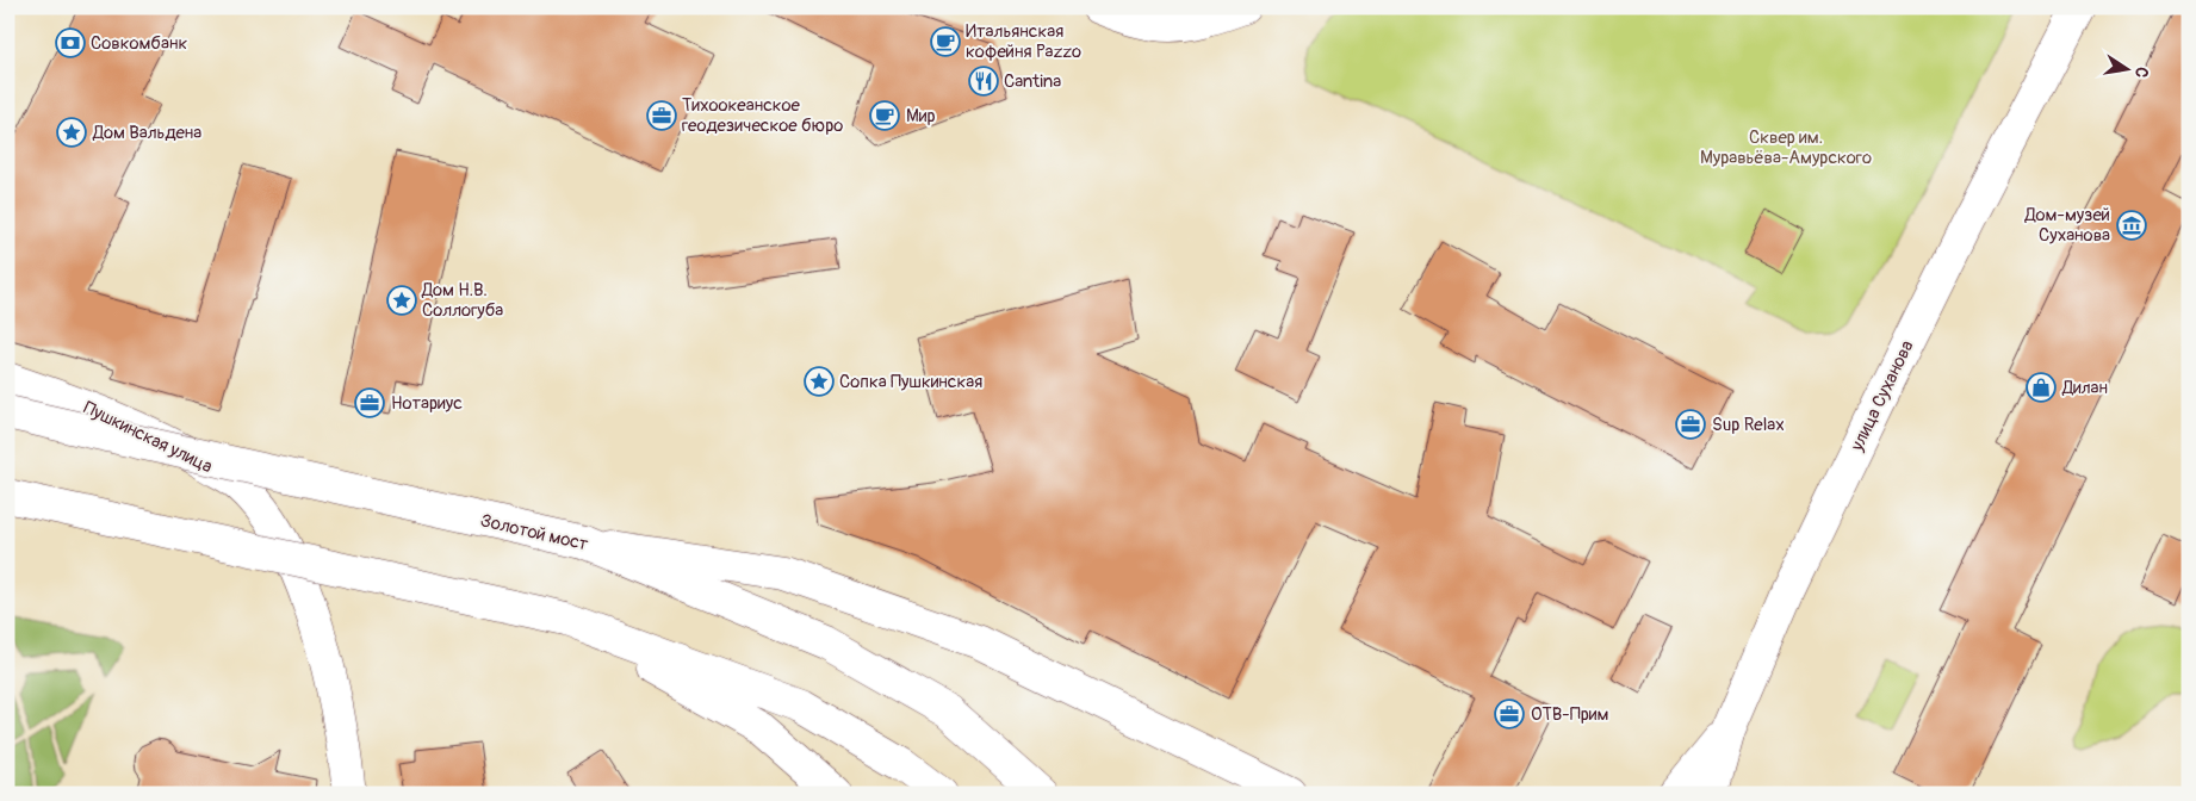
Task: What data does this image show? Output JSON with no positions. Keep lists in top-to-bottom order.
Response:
{
  "streets": {
    "main road": ["улица Суханова", "Пушкинская улица", "Золотой мост"]
  },
  "parks": ["Сквер им. Муравьёва-Амурского"],
  "places": {
    "cafe": ["Итальянская кофейня Pazzo", "Мир"],
    "bank": ["Совкомбанк"],
    "restaurant": ["Cantina"],
    "office": [
      "Тихоокеанское геодезическое бюро",
      "Нотариус",
      "Sup Relax",
      "ОТВ-Прим"
    ],
    "place": ["Дом Вальдена", "Дом Н.В. Соллогуба", "Сопка Пушкинская"],
    "museum": ["Дом-музей Суханова"],
    "shop": ["Дилан"]
  },
  "north": "right"
}
